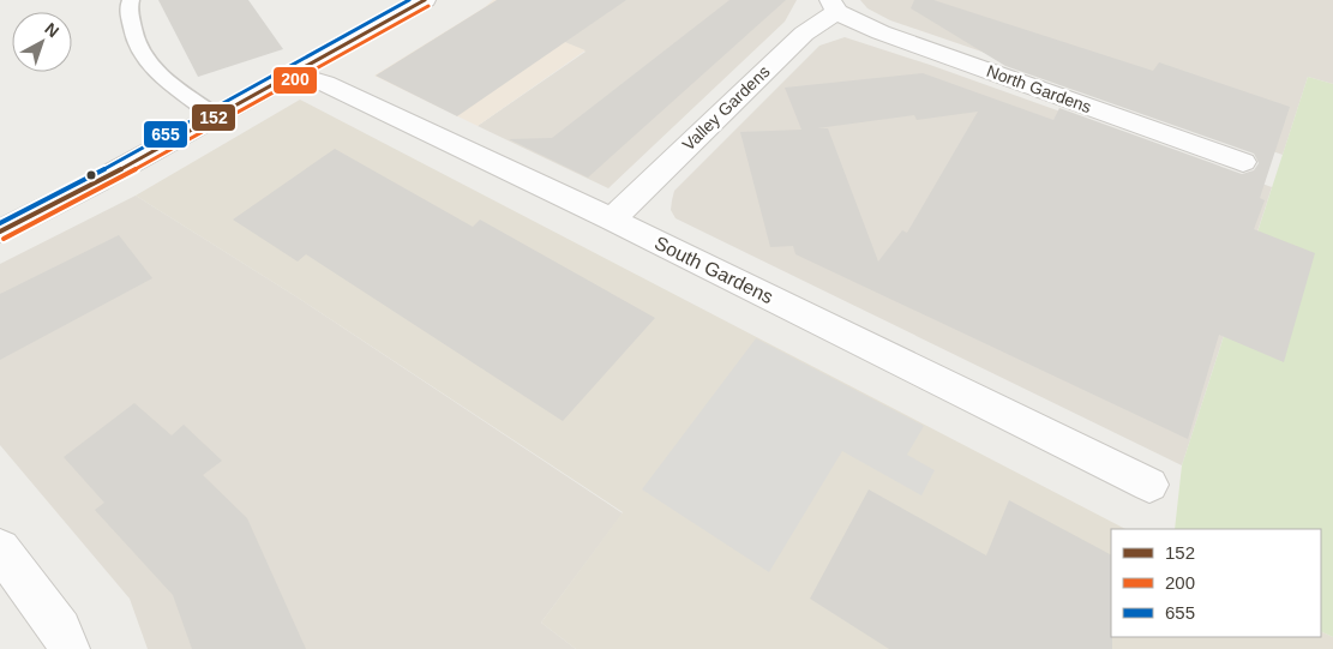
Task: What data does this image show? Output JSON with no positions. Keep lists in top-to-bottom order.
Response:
{
  "streets": {
    "street": ["North Gardens", "Valley Gardens", "South Gardens"]
  },
  "crossings": [
    ["North Gardens", "Valley Gardens"],
    ["Valley Gardens", "South Gardens"]
  ],
  "lines": ["transit line 152", "transit line 655", "transit line 200"],
  "legend": ["152", "200", "655"],
  "north": "top right"
}
